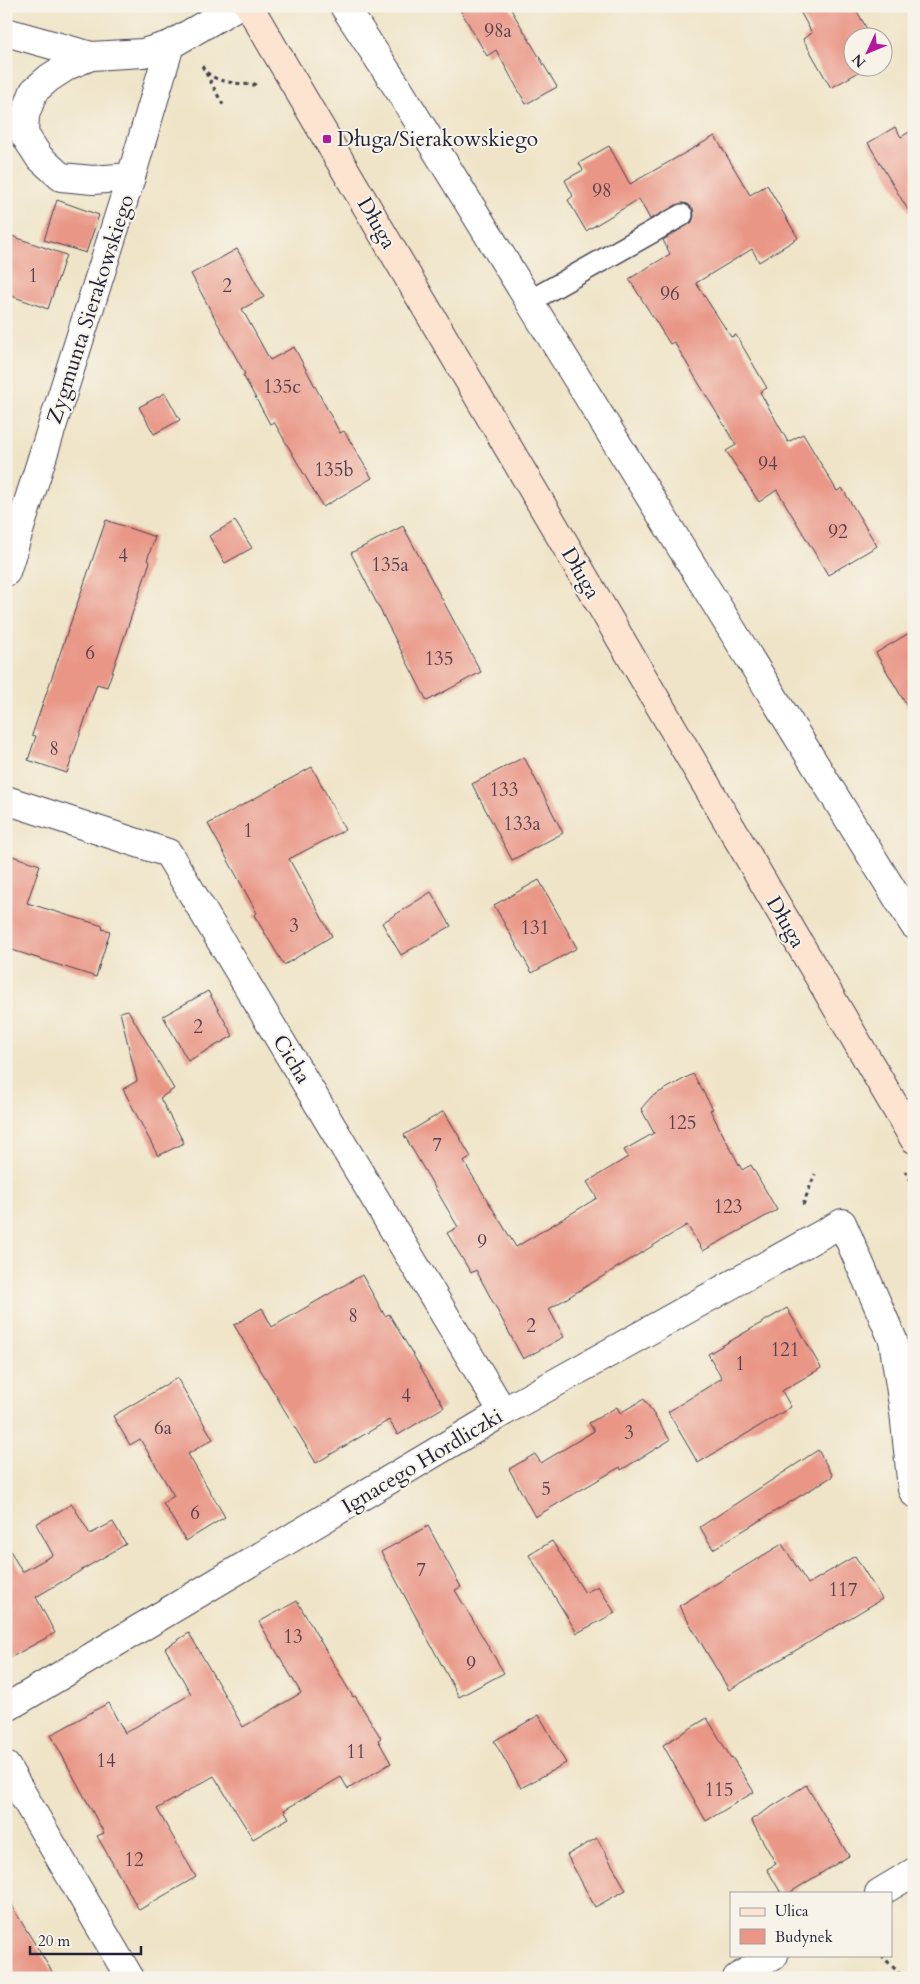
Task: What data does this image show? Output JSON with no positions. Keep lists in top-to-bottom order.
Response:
{
  "streets": {
    "main road": ["Długa"],
    "street": ["Zygmunta Sierakowskiego", "Cicha", "Ignacego Hordliczki"]
  },
  "crossings": [
    ["Cicha", "Ignacego Hordliczki"]
  ],
  "places": {
    "transit": ["Długa/Sierakowskiego"]
  },
  "house_numbers": [
    "98a",
    "98",
    "1",
    "2",
    "96",
    "135c",
    "94",
    "135b",
    "92",
    "4",
    "135a",
    "6",
    "135",
    "8",
    "133",
    "133a",
    "1",
    "3",
    "131",
    "2",
    "125",
    "7",
    "123",
    "9",
    "8",
    "2",
    "121",
    "1",
    "4",
    "6a",
    "3",
    "5",
    "6",
    "7",
    "117",
    "13",
    "9",
    "11",
    "14",
    "115",
    "12"
  ],
  "legend": ["Ulica", "Budynek"],
  "scale_bar": "20 m",
  "north": "bottom left"
}
